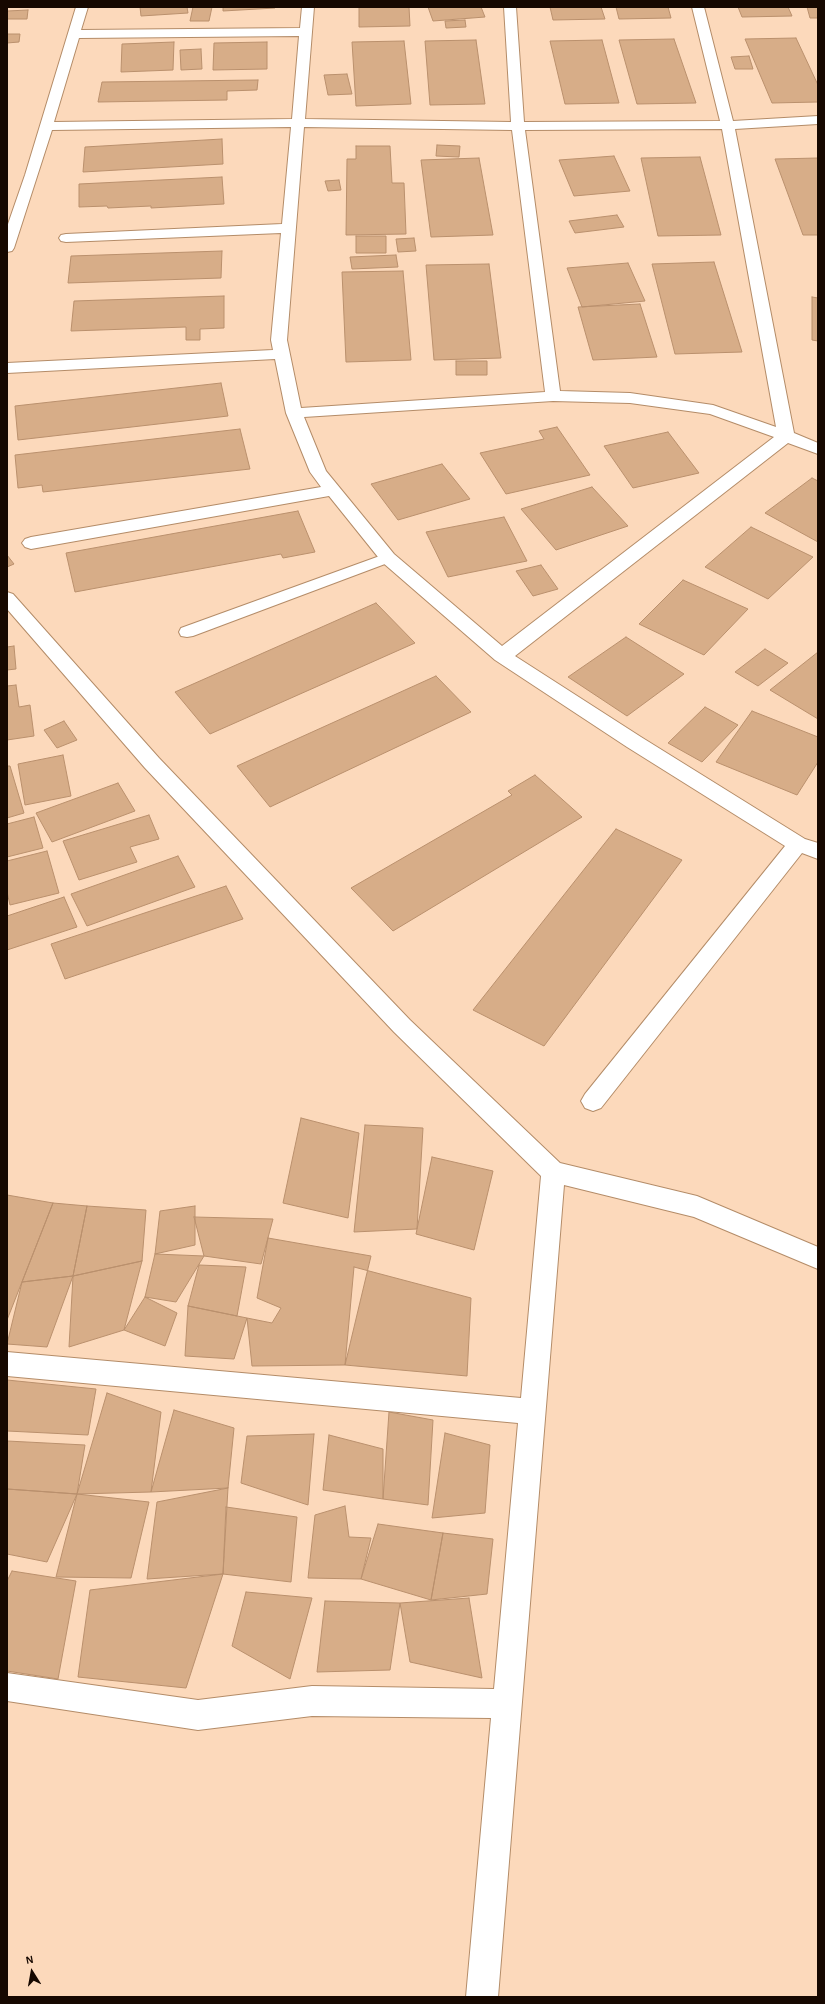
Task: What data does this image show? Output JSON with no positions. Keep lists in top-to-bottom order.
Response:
{
  "north": "top"
}
